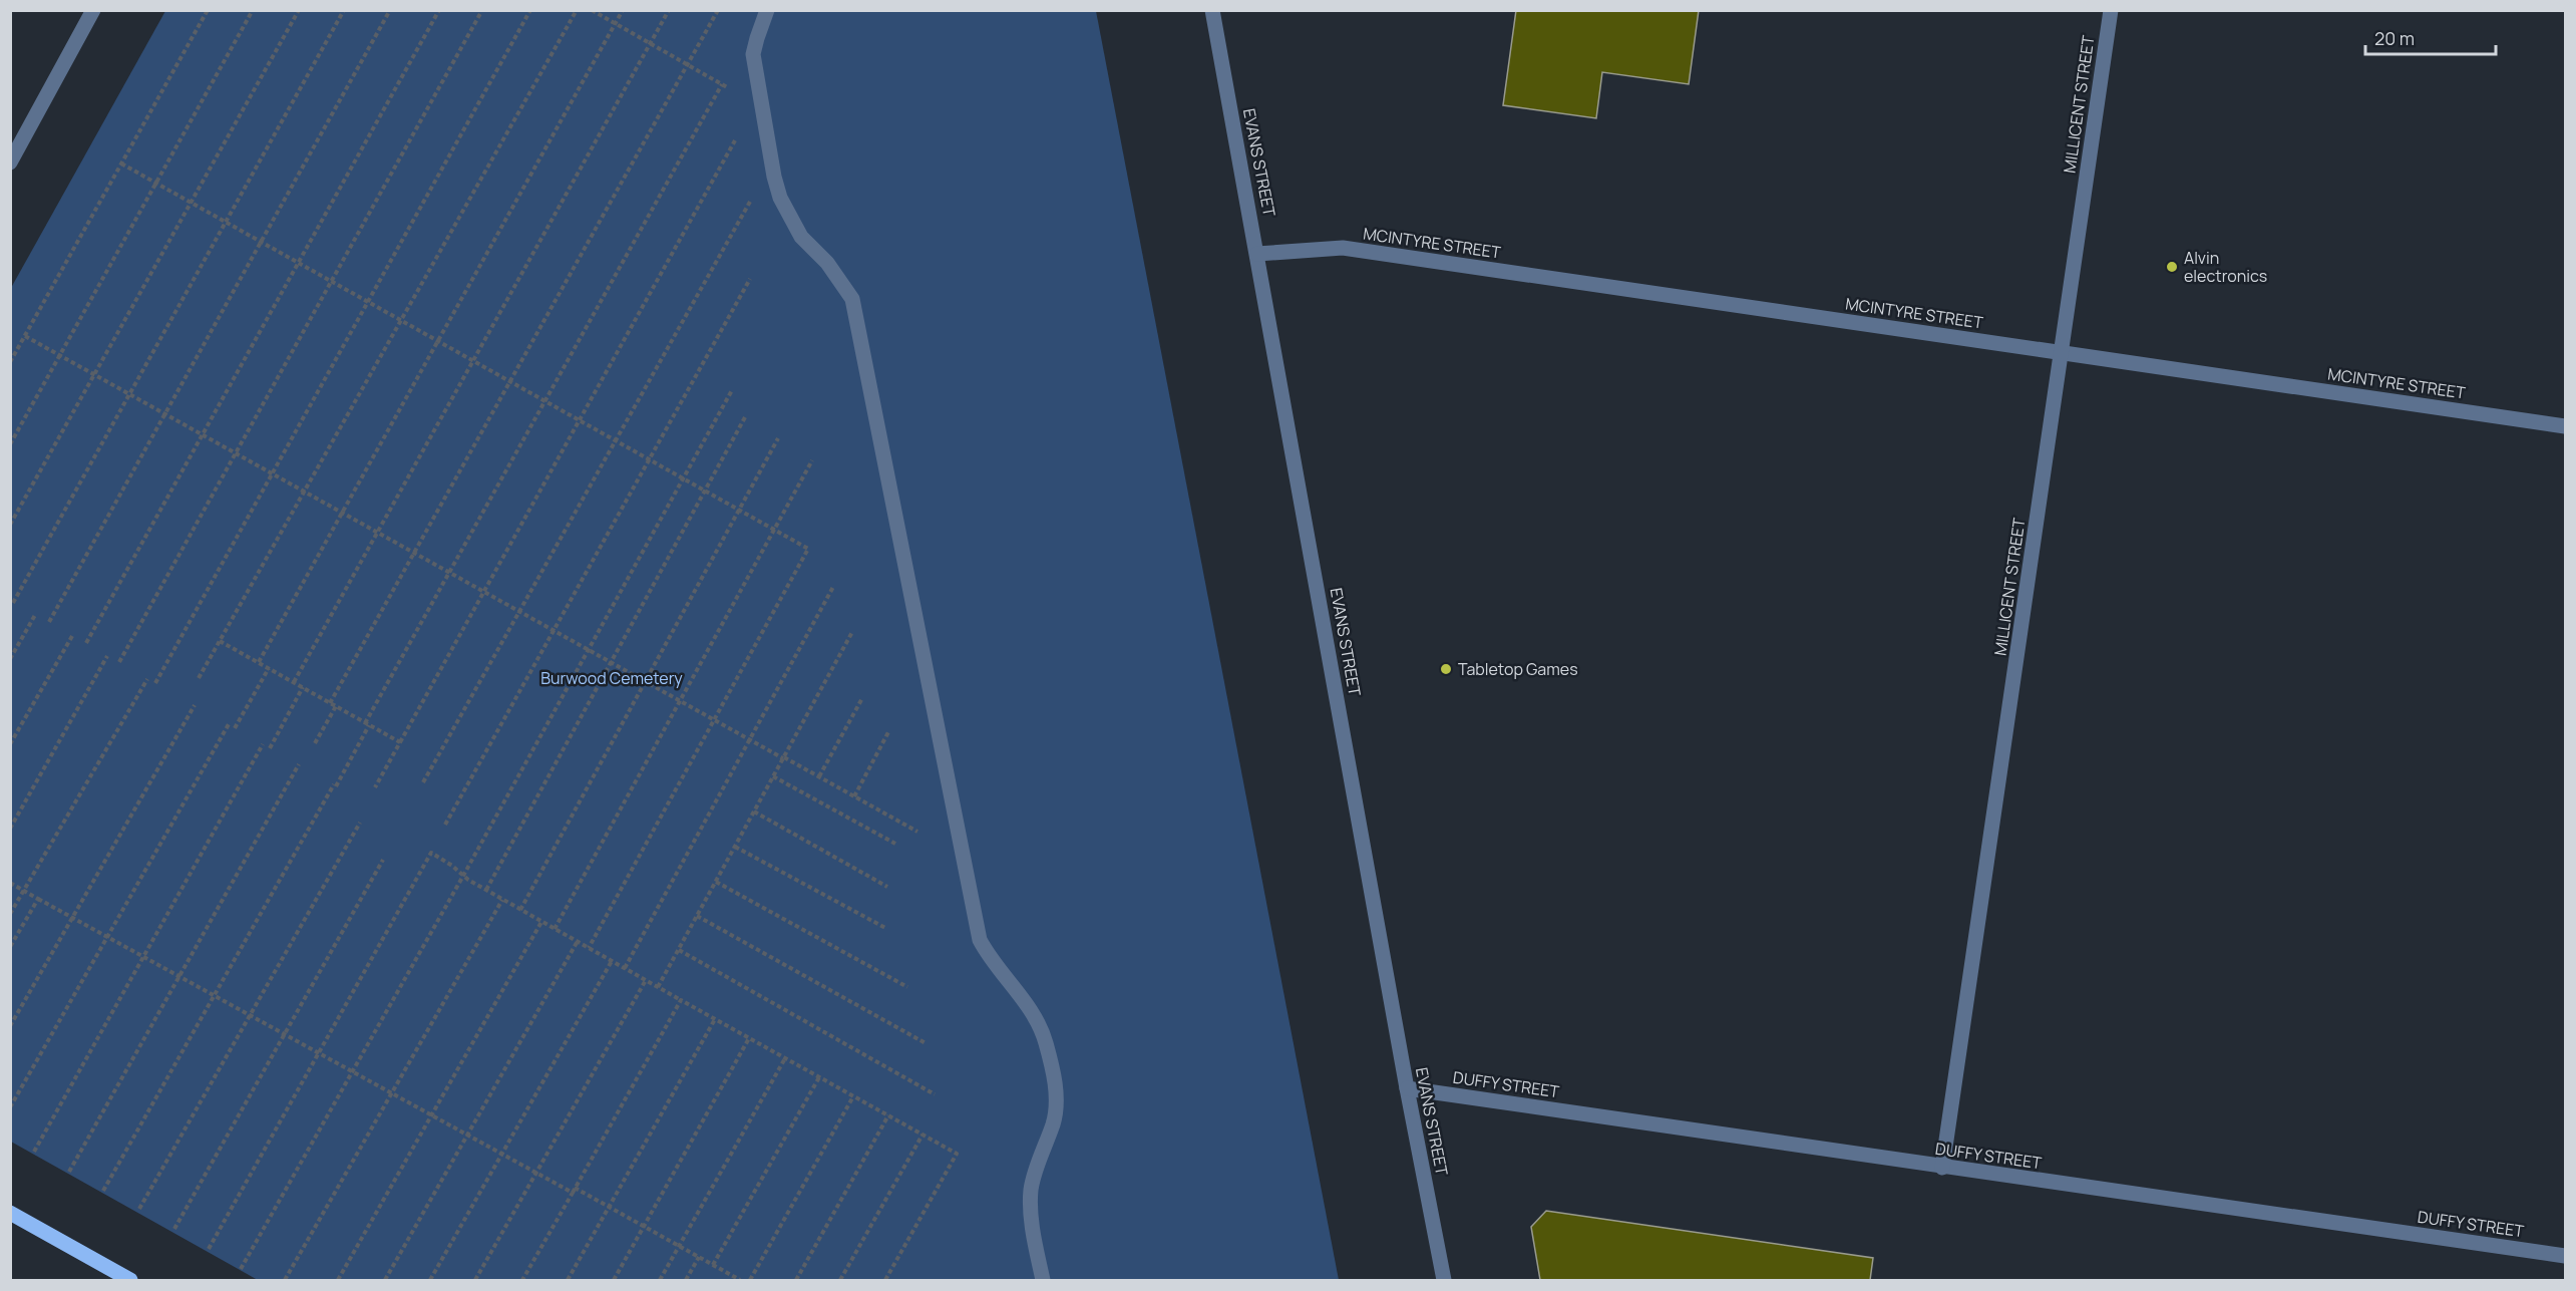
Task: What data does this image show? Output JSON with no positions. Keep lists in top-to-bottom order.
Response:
{
  "streets": {
    "street": [
      "MILLICENT STREET",
      "EVANS STREET",
      "MCINTYRE STREET",
      "DUFFY STREET"
    ]
  },
  "crossings": [
    ["MILLICENT STREET", "MCINTYRE STREET"],
    ["MILLICENT STREET", "DUFFY STREET"],
    ["EVANS STREET", "MCINTYRE STREET"],
    ["EVANS STREET", "DUFFY STREET"]
  ],
  "parks": ["Burwood Cemetery"],
  "places": ["Alvin electronics", "Tabletop Games"],
  "scale_bar": "20 m"
}
